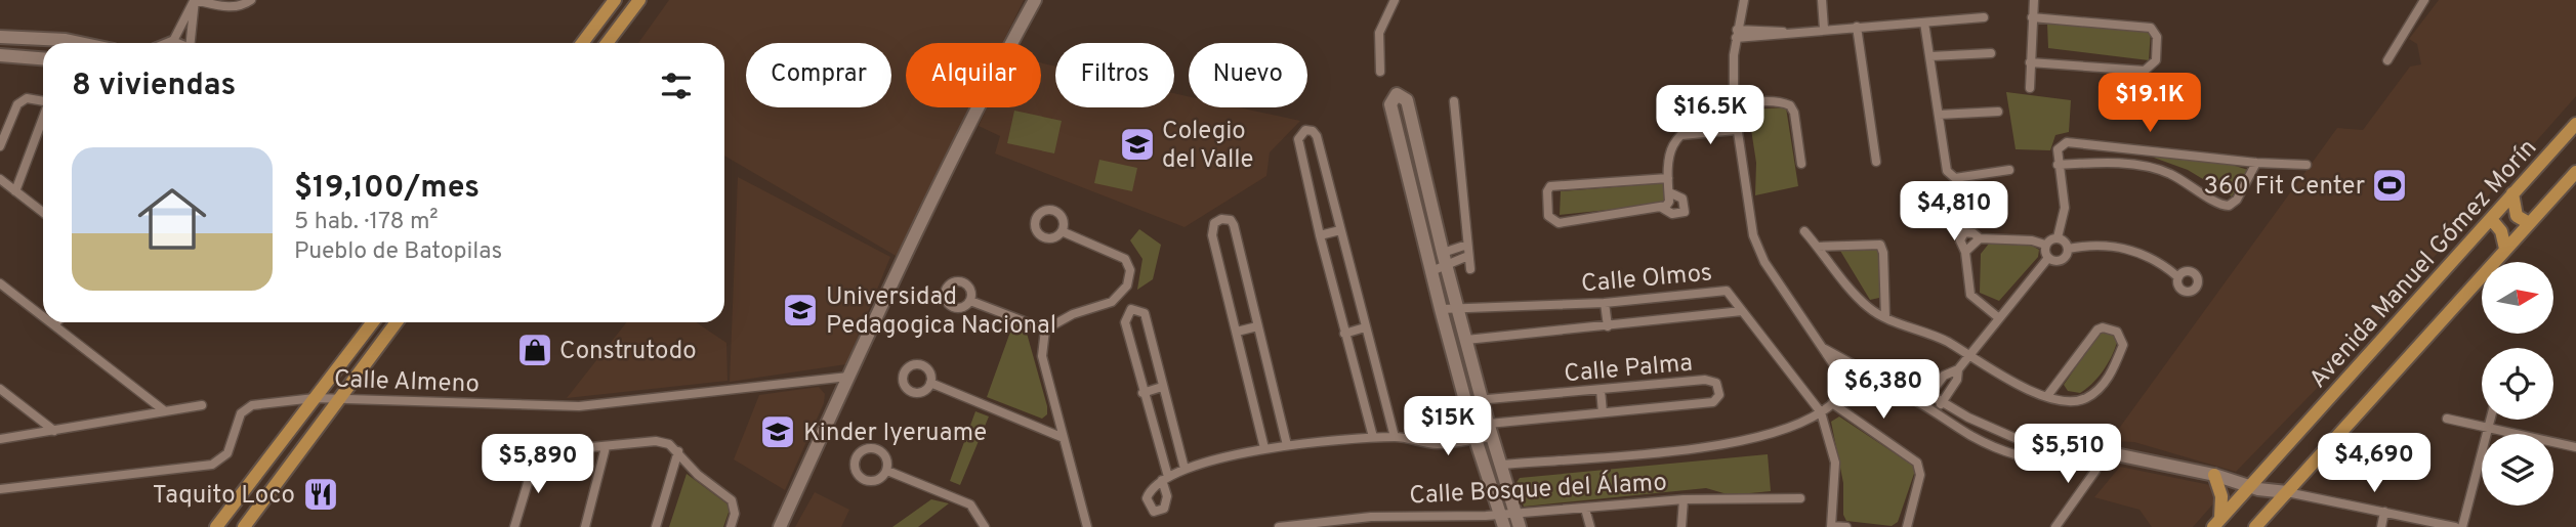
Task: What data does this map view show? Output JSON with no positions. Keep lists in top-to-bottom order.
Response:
{
  "streets": {
    "main road": ["Avenida Manuel Gómez Morín"],
    "street": [
      "Calle Olmos",
      "Calle Palma",
      "Calle Almeno",
      "Calle Bosque del Álamo"
    ]
  },
  "places": {
    "school or university": ["Colegio del Valle", "Universidad Pedagogica Nacional", "Kinder Iyeruame"],
    "sports": ["360 Fit Center"],
    "shop": ["Construtodo"],
    "restaurant": ["Taquito Loco"]
  },
  "north": "right",
  "page": {
    "chip": [
      "Comprar",
      "Alquilar",
      "Filtros",
      "Nuevo"
    ],
    "heading": "8 viviendas",
    "price": [
      "$19.1K",
      "$16.5K",
      "$4,810",
      "$6,380",
      "$15K",
      "$5,510",
      "$4,690",
      "$5,890"
    ],
    "list": [
      {
        "name": "$19,100/mes",
        "note": "5 hab. · 178 m² · Pueblo de Batopilas"
      }
    ]
  }
}
